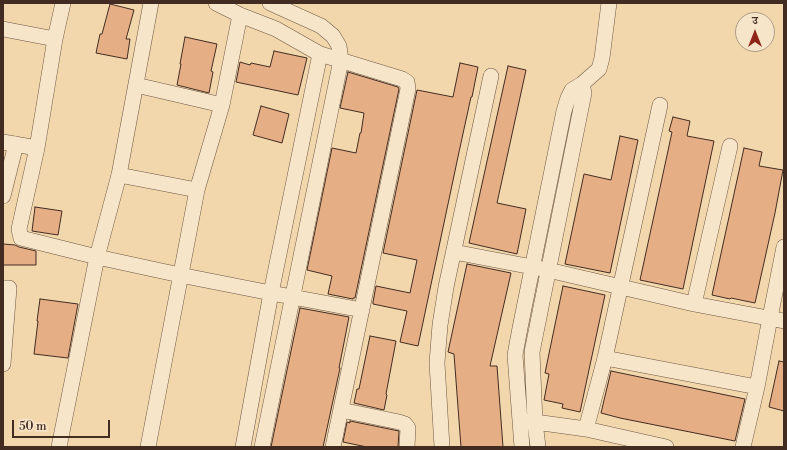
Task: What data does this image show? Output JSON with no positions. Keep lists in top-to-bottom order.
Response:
{
  "scale_bar": "50 m",
  "north": "top"
}
